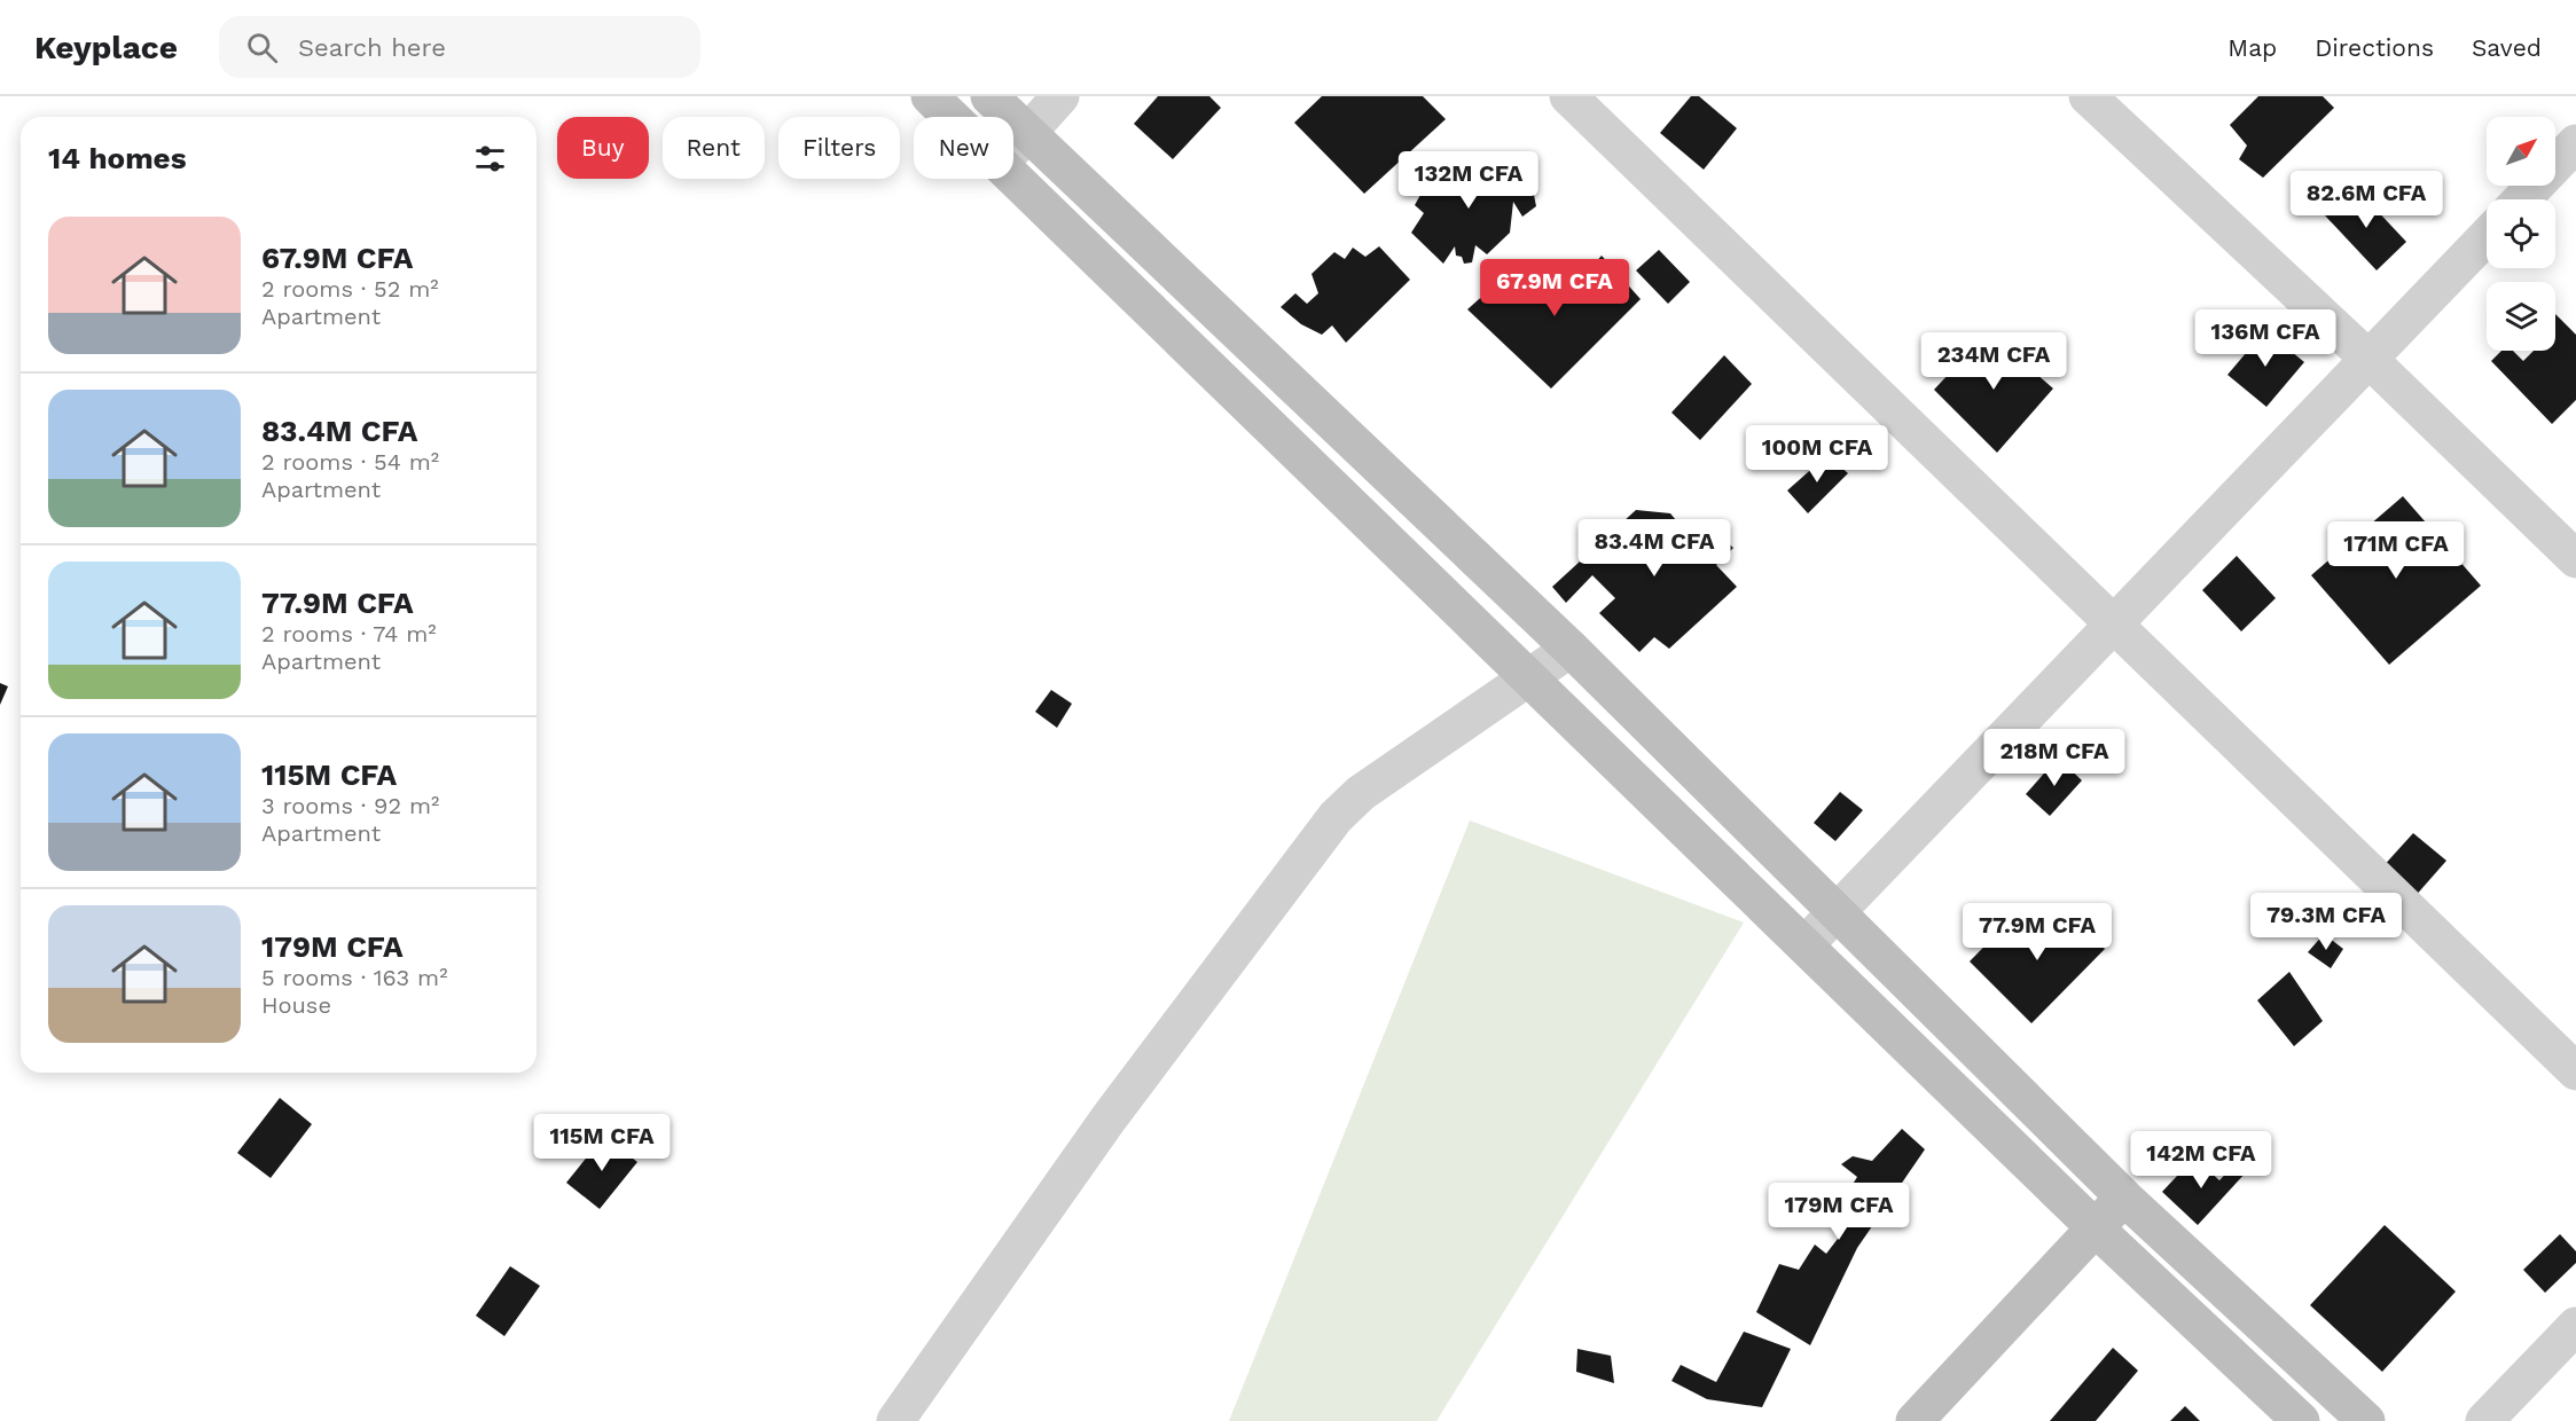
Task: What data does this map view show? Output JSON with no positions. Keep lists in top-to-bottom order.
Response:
{
  "north": "top right",
  "page": {
    "header": "Keyplace",
    "search": "Search here",
    "nav": ["Map", "Directions", "Saved"],
    "chip": [
      "Buy",
      "Rent",
      "Filters",
      "New"
    ],
    "heading": "14 homes",
    "price": [
      "132M CFA",
      "82.6M CFA",
      "67.9M CFA",
      "136M CFA",
      "234M CFA",
      "100M CFA",
      "83.4M CFA",
      "171M CFA",
      "218M CFA",
      "79.3M CFA",
      "77.9M CFA",
      "115M CFA",
      "142M CFA",
      "179M CFA"
    ],
    "list": [
      {
        "name": "67.9M CFA",
        "note": "2 rooms · 52 m² · Apartment"
      },
      {
        "name": "83.4M CFA",
        "note": "2 rooms · 54 m² · Apartment"
      },
      {
        "name": "77.9M CFA",
        "note": "2 rooms · 74 m² · Apartment"
      },
      {
        "name": "115M CFA",
        "note": "3 rooms · 92 m² · Apartment"
      },
      {
        "name": "179M CFA",
        "note": "5 rooms · 163 m² · House"
      }
    ]
  }
}
